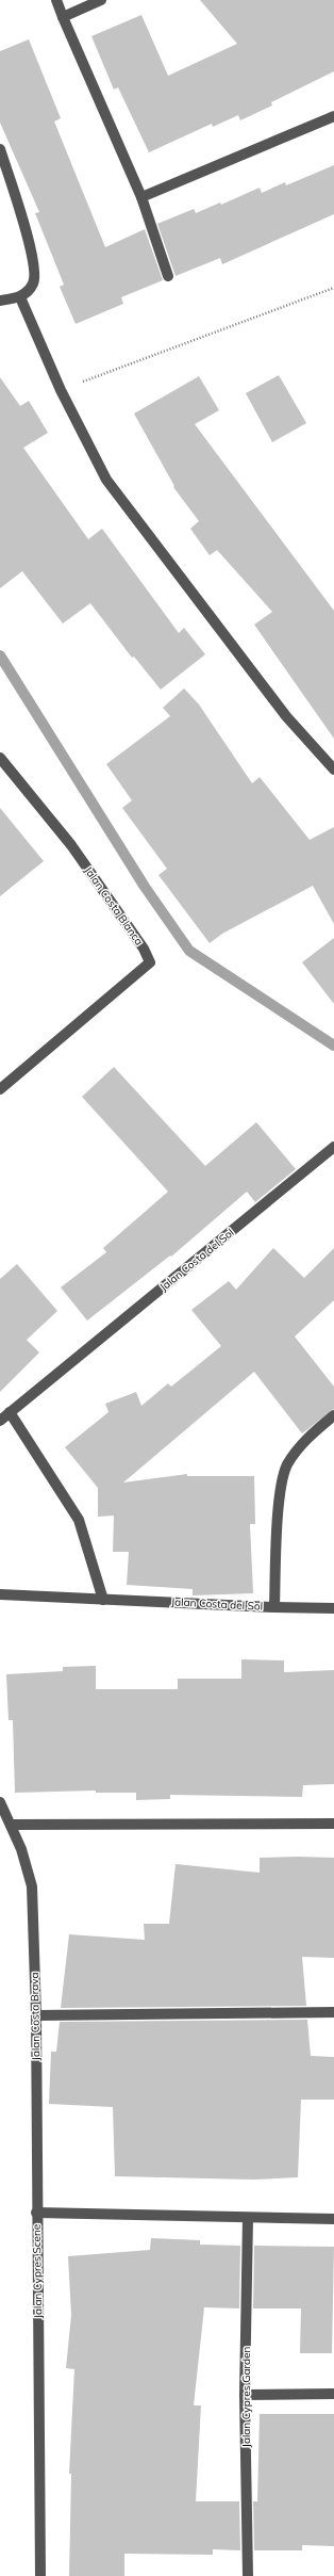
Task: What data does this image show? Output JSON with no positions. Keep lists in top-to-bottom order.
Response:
{
  "streets": {
    "street": [
      "Jalan Costa Blanca",
      "Jalan Costa del Sol",
      "Jalan Costa Brava",
      "Jalan Cypres Scene",
      "Jalan Cypres Garden"
    ]
  },
  "crossings": [
    ["Jalan Costa Brava", "Jalan Cypres Scene"],
    ["Jalan Cypres Scene", "Jalan Cypres Garden"]
  ]
}
